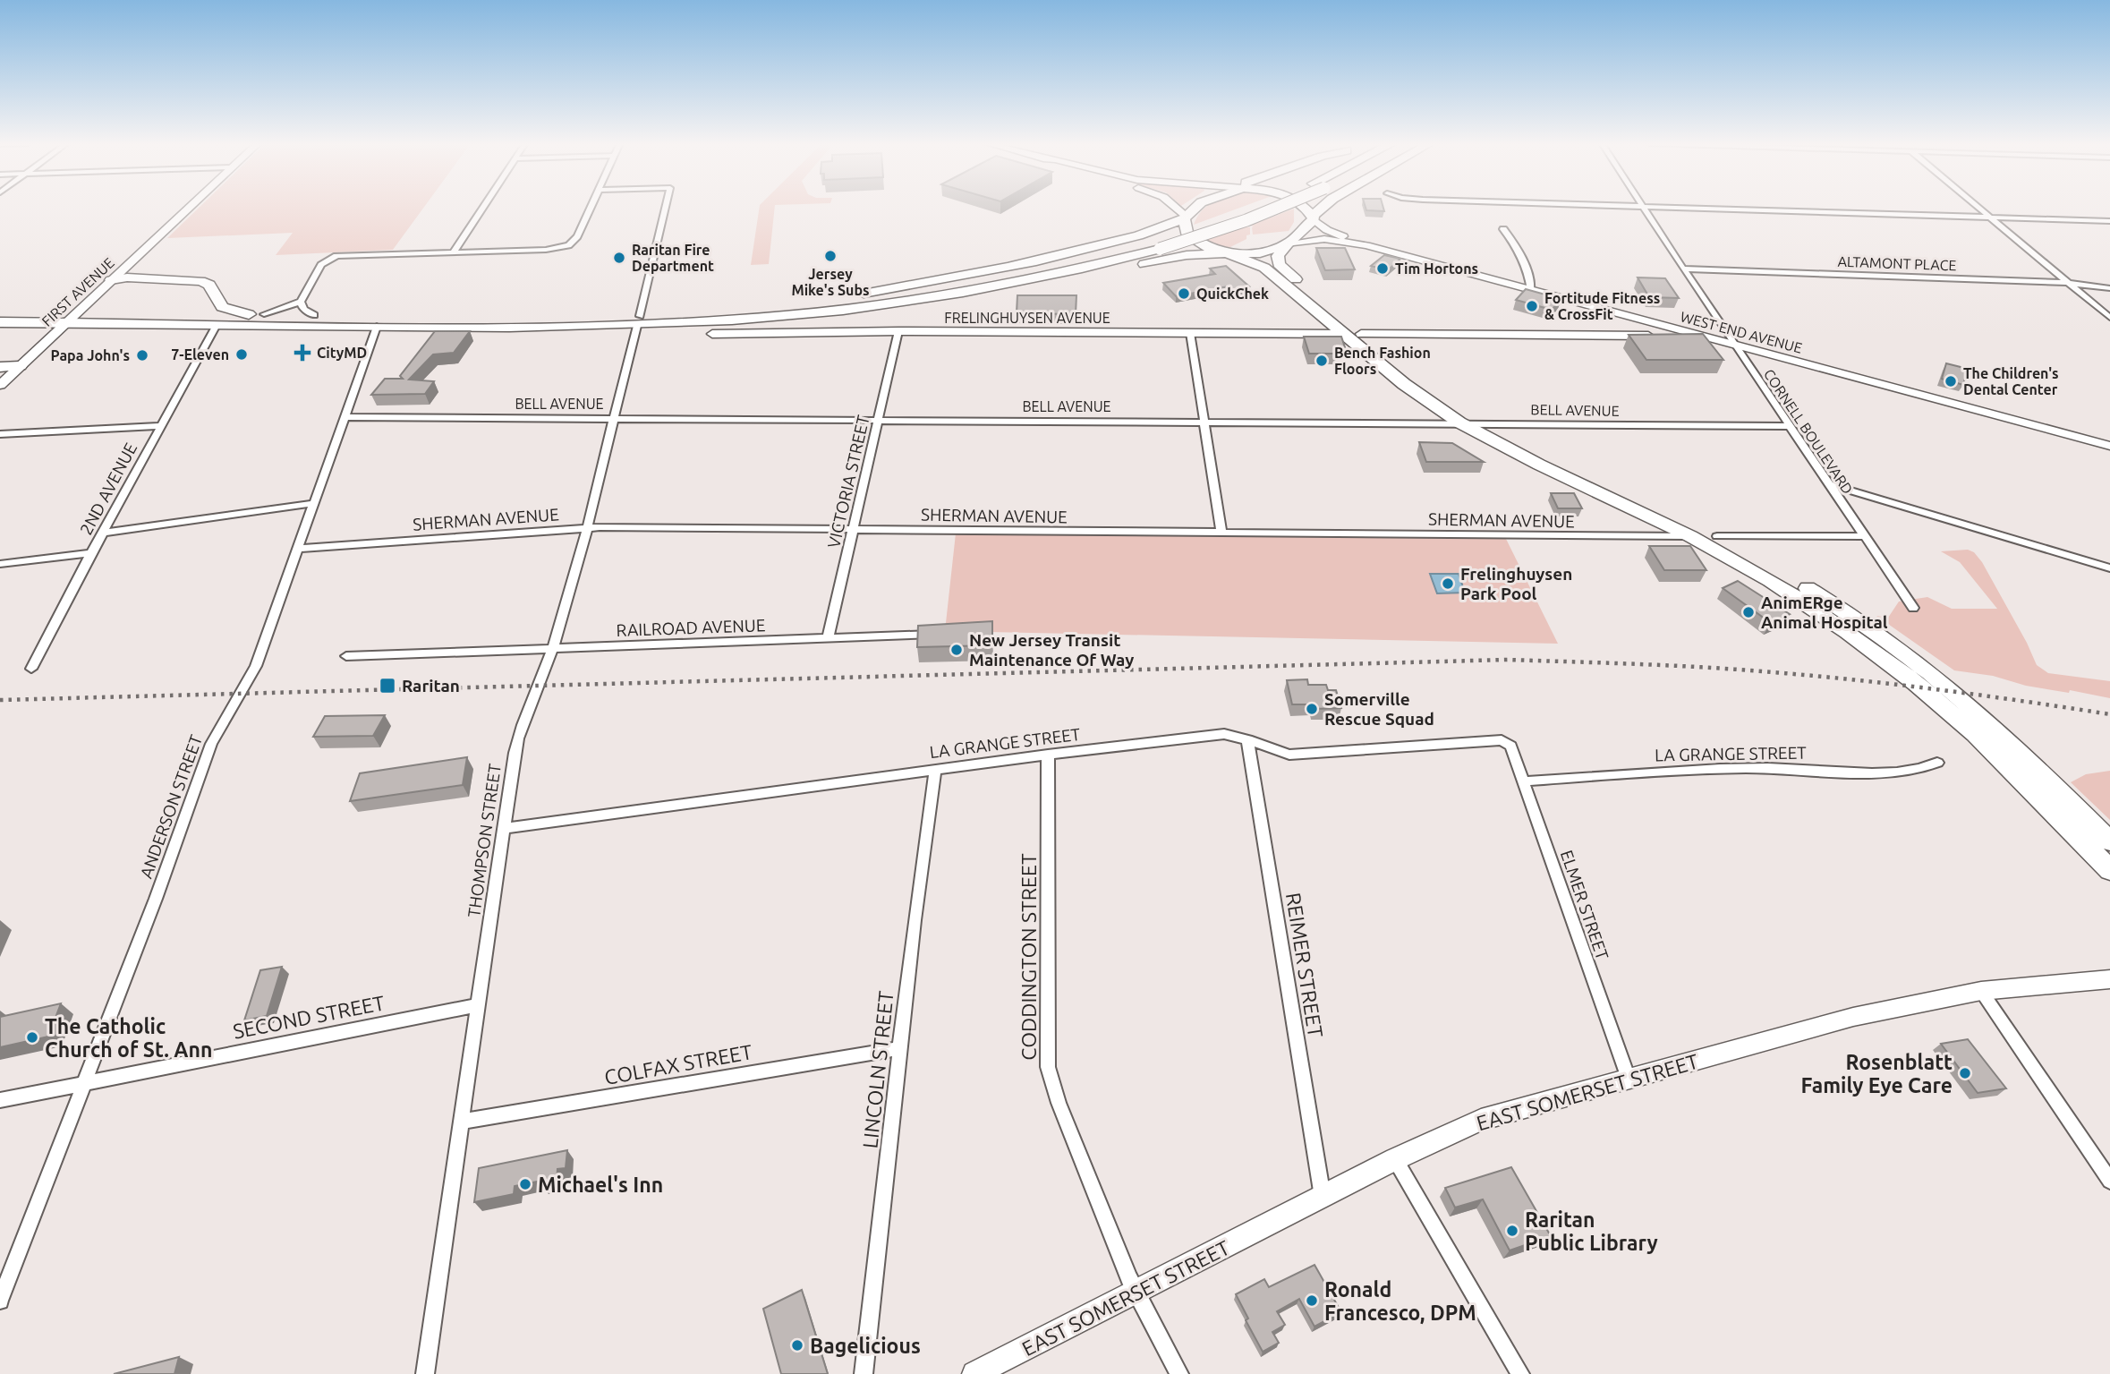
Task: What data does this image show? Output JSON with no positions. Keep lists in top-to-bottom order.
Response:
{
  "streets": {
    "street": [
      "ALTAMONT PLACE",
      "FIRST AVENUE",
      "FRELINGHUYSEN AVENUE",
      "WEST END AVENUE",
      "BELL AVENUE",
      "CORNELL BOULEVARD",
      "VICTORIA STREET",
      "2ND AVENUE",
      "SHERMAN AVENUE",
      "RAILROAD AVENUE",
      "LA GRANGE STREET",
      "ANDERSON STREET",
      "THOMPSON STREET",
      "ELMER STREET",
      "CODDINGTON STREET",
      "REIMER STREET",
      "SECOND STREET",
      "COLFAX STREET",
      "LINCOLN STREET",
      "EAST SOMERSET STREET"
    ]
  },
  "crossings": [
    ["ALTAMONT PLACE", "CORNELL BOULEVARD"],
    ["FRELINGHUYSEN AVENUE", "VICTORIA STREET"],
    ["WEST END AVENUE", "CORNELL BOULEVARD"],
    ["BELL AVENUE", "CORNELL BOULEVARD"],
    ["BELL AVENUE", "VICTORIA STREET"],
    ["BELL AVENUE", "ANDERSON STREET"],
    ["BELL AVENUE", "THOMPSON STREET"],
    ["VICTORIA STREET", "SHERMAN AVENUE"],
    ["VICTORIA STREET", "RAILROAD AVENUE"],
    ["SHERMAN AVENUE", "ANDERSON STREET"],
    ["SHERMAN AVENUE", "THOMPSON STREET"],
    ["RAILROAD AVENUE", "THOMPSON STREET"],
    ["LA GRANGE STREET", "THOMPSON STREET"],
    ["LA GRANGE STREET", "ELMER STREET"],
    ["LA GRANGE STREET", "CODDINGTON STREET"],
    ["LA GRANGE STREET", "REIMER STREET"],
    ["LA GRANGE STREET", "LINCOLN STREET"],
    ["ANDERSON STREET", "SECOND STREET"],
    ["THOMPSON STREET", "SECOND STREET"],
    ["THOMPSON STREET", "COLFAX STREET"],
    ["ELMER STREET", "EAST SOMERSET STREET"],
    ["CODDINGTON STREET", "EAST SOMERSET STREET"],
    ["REIMER STREET", "EAST SOMERSET STREET"],
    ["COLFAX STREET", "LINCOLN STREET"]
  ],
  "places": {
    "other": [
      "Jersey Mike's Subs",
      "Raritan Fire Department",
      "Tim Hortons",
      "QuickChek",
      "Fortitude Fitness & CrossFit",
      "7-Eleven",
      "Papa John's",
      "Bench Fashion Floors",
      "The Children's Dental Center",
      "Frelinghuysen Park Pool",
      "AnimERge Animal Hospital",
      "New Jersey Transit Maintenance Of Way",
      "Somerville Rescue Squad",
      "The Catholic Church of St. Ann",
      "Rosenblatt Family Eye Care",
      "Michael's Inn",
      "Raritan Public Library",
      "Ronald Francesco, DPM",
      "Bagelicious"
    ],
    "health": ["CityMD"],
    "transit": ["Raritan"]
  }
}
